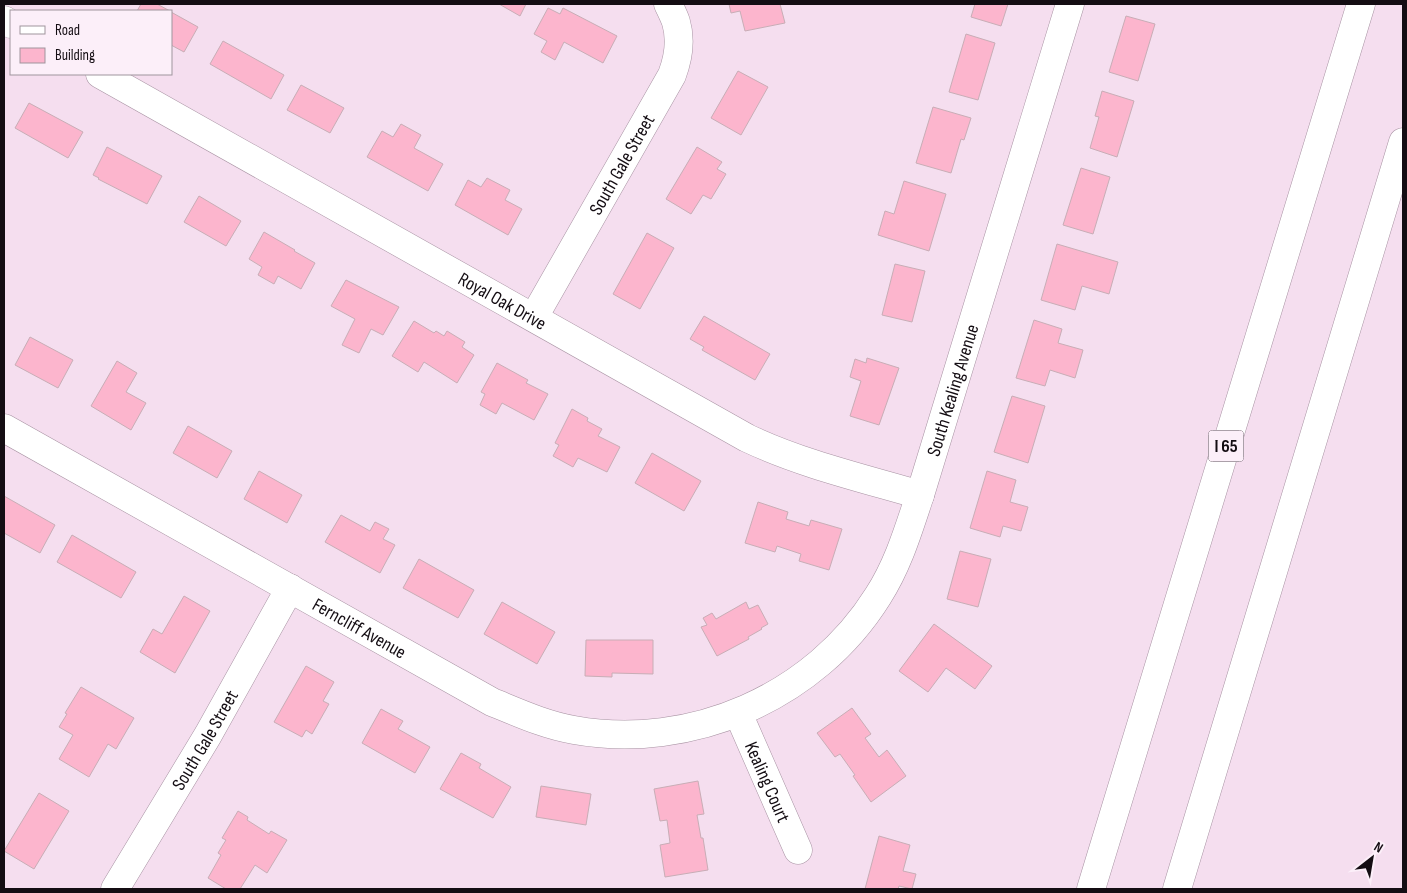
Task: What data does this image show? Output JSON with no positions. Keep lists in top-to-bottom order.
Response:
{
  "streets": {
    "main road": [
      "South Gale Street",
      "Royal Oak Drive",
      "South Kealing Avenue",
      "I 65",
      "Ferncliff Avenue",
      "Kealing Court"
    ]
  },
  "crossings": [
    ["South Gale Street", "Royal Oak Drive"],
    ["South Gale Street", "Ferncliff Avenue"],
    ["Royal Oak Drive", "South Kealing Avenue"],
    ["South Kealing Avenue", "Ferncliff Avenue"],
    ["South Kealing Avenue", "Kealing Court"],
    ["Ferncliff Avenue", "Kealing Court"]
  ],
  "legend": ["Road", "Building"],
  "north": "top right"
}
